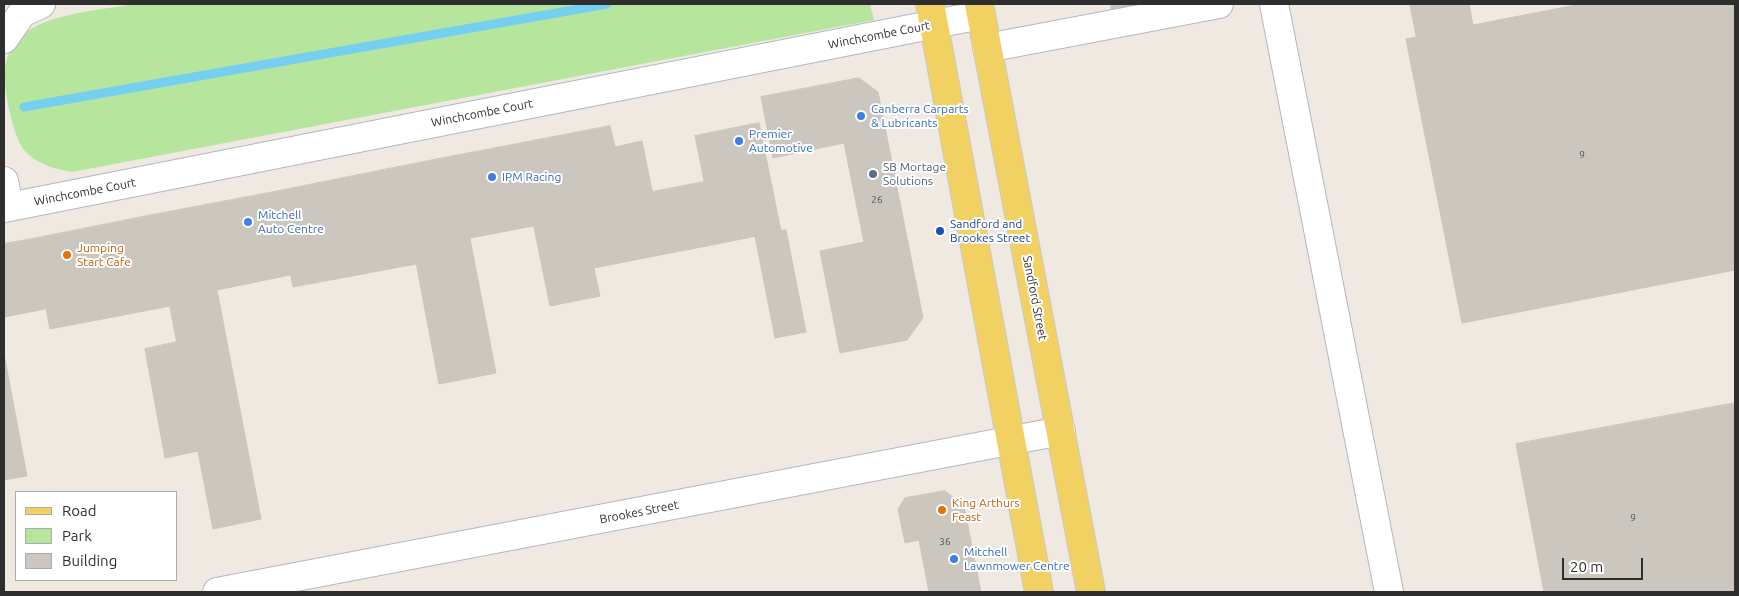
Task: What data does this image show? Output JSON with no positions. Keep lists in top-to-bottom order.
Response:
{
  "streets": {
    "main road": ["Sandford Street"],
    "street": ["Winchcombe Court", "Brookes Street"]
  },
  "crossings": [
    ["Winchcombe Court", "Sandford Street"],
    ["Sandford Street", "Brookes Street"]
  ],
  "places": [
    "Canberra Carparts & Lubricants",
    "Premier Automotive",
    "SB Mortage Solutions",
    "IPM Racing",
    "Mitchell Auto Centre",
    "Sandford and Brookes Street",
    "Jumping Start Cafe",
    "King Arthurs Feast",
    "Mitchell Lawnmower Centre"
  ],
  "house_numbers": [
    "9",
    "26",
    "9",
    "36"
  ],
  "legend": ["Road", "Park", "Building"],
  "scale_bar": "20 m"
}
